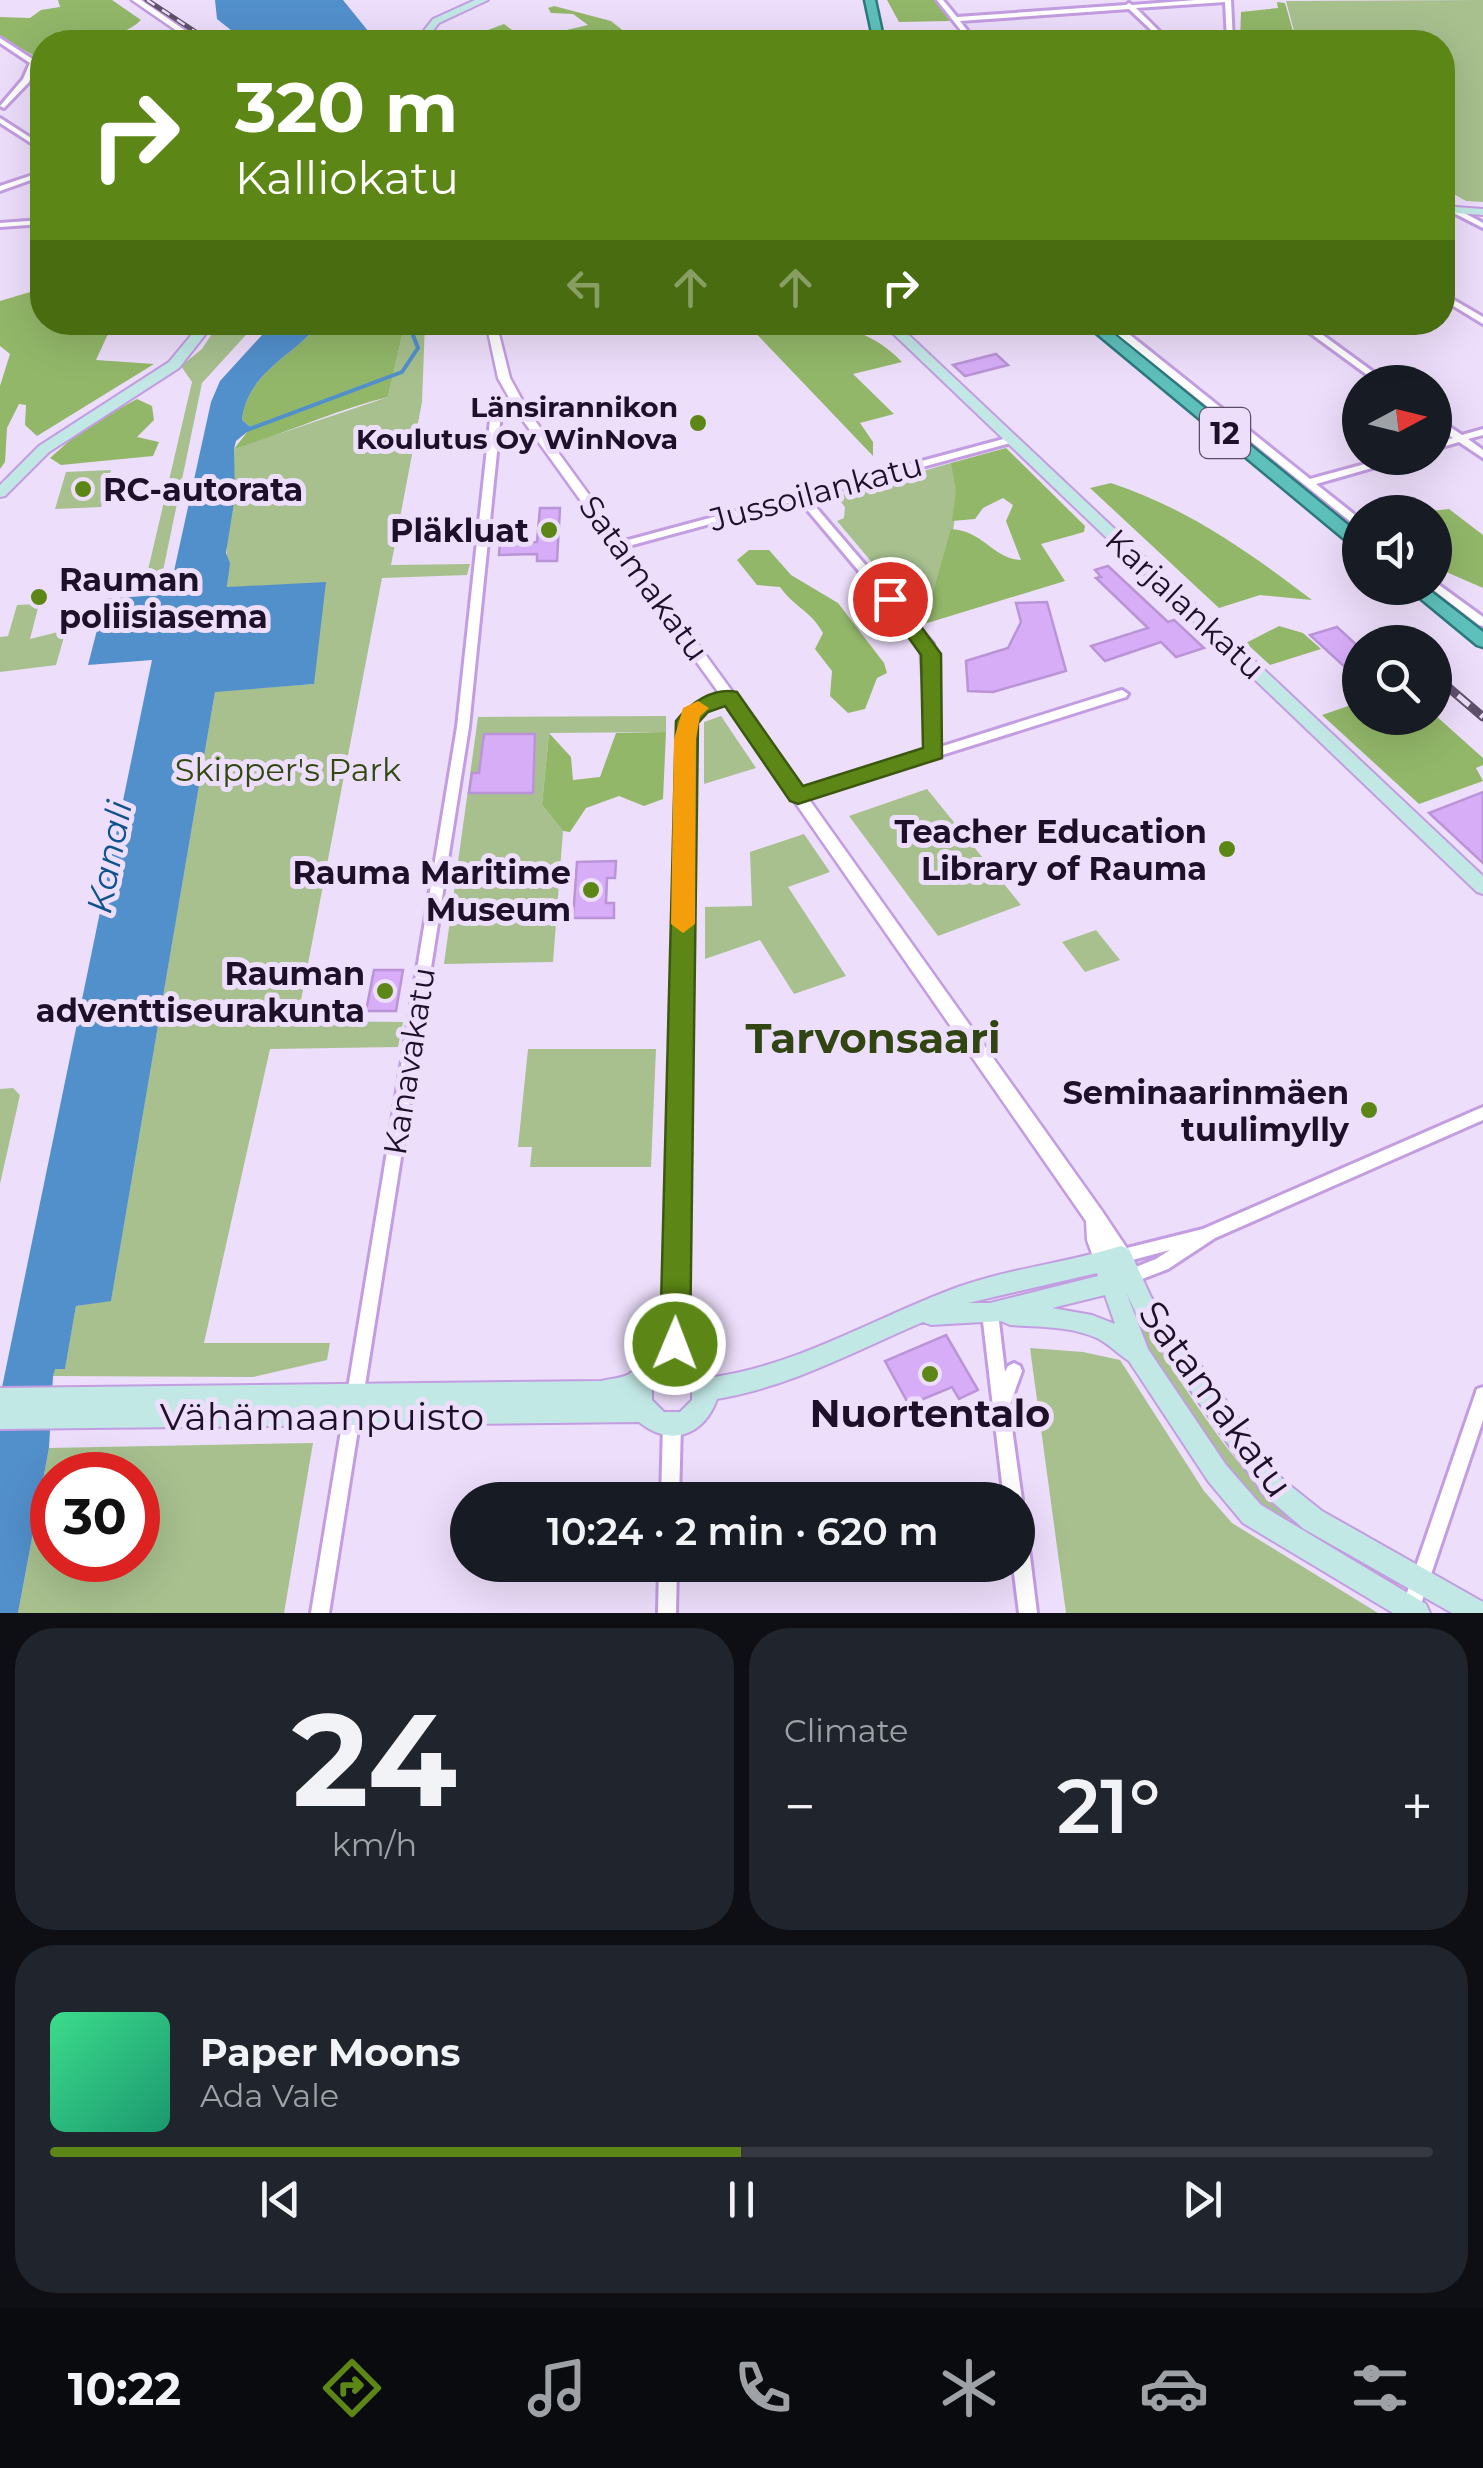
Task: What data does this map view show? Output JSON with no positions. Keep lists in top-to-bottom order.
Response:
{
  "streets": {
    "highway": ["12"],
    "main road": ["Satamakatu", "Karjalankatu", "Vähämaanpuisto"],
    "street": ["Jussoilankatu", "Kanavakatu"]
  },
  "crossings": [
    ["Jussoilankatu", "Satamakatu"],
    ["Jussoilankatu", "Karjalankatu"],
    ["Satamakatu", "Kanavakatu"],
    ["Kanavakatu", "Vähämaanpuisto"]
  ],
  "districts": ["Tarvonsaari"],
  "water": ["Kanali"],
  "parks": ["Skipper's Park"],
  "places": [
    "Länsirannikon Koulutus Oy WinNova",
    "RC-autorata",
    "Pläkluat",
    "Rauman poliisiasema",
    "Teacher Education Library of Rauma",
    "Rauma Maritime Museum",
    "Rauman adventtiseurakunta",
    "Seminaarinmäen tuulimylly",
    "Nuortentalo"
  ],
  "north": "right",
  "page": {
    "turn": ["320 m", "Kalliokatu"],
    "limit": "30",
    "trip": "10:24 · 2 min · 620 m",
    "tile": [
      ["24", "km/h"],
      "Climate"
    ],
    "heat": ["−", "21°", "+"],
    "song": ["Paper Moons", "Ada Vale"],
    "tabs": "10:22"
  }
}
